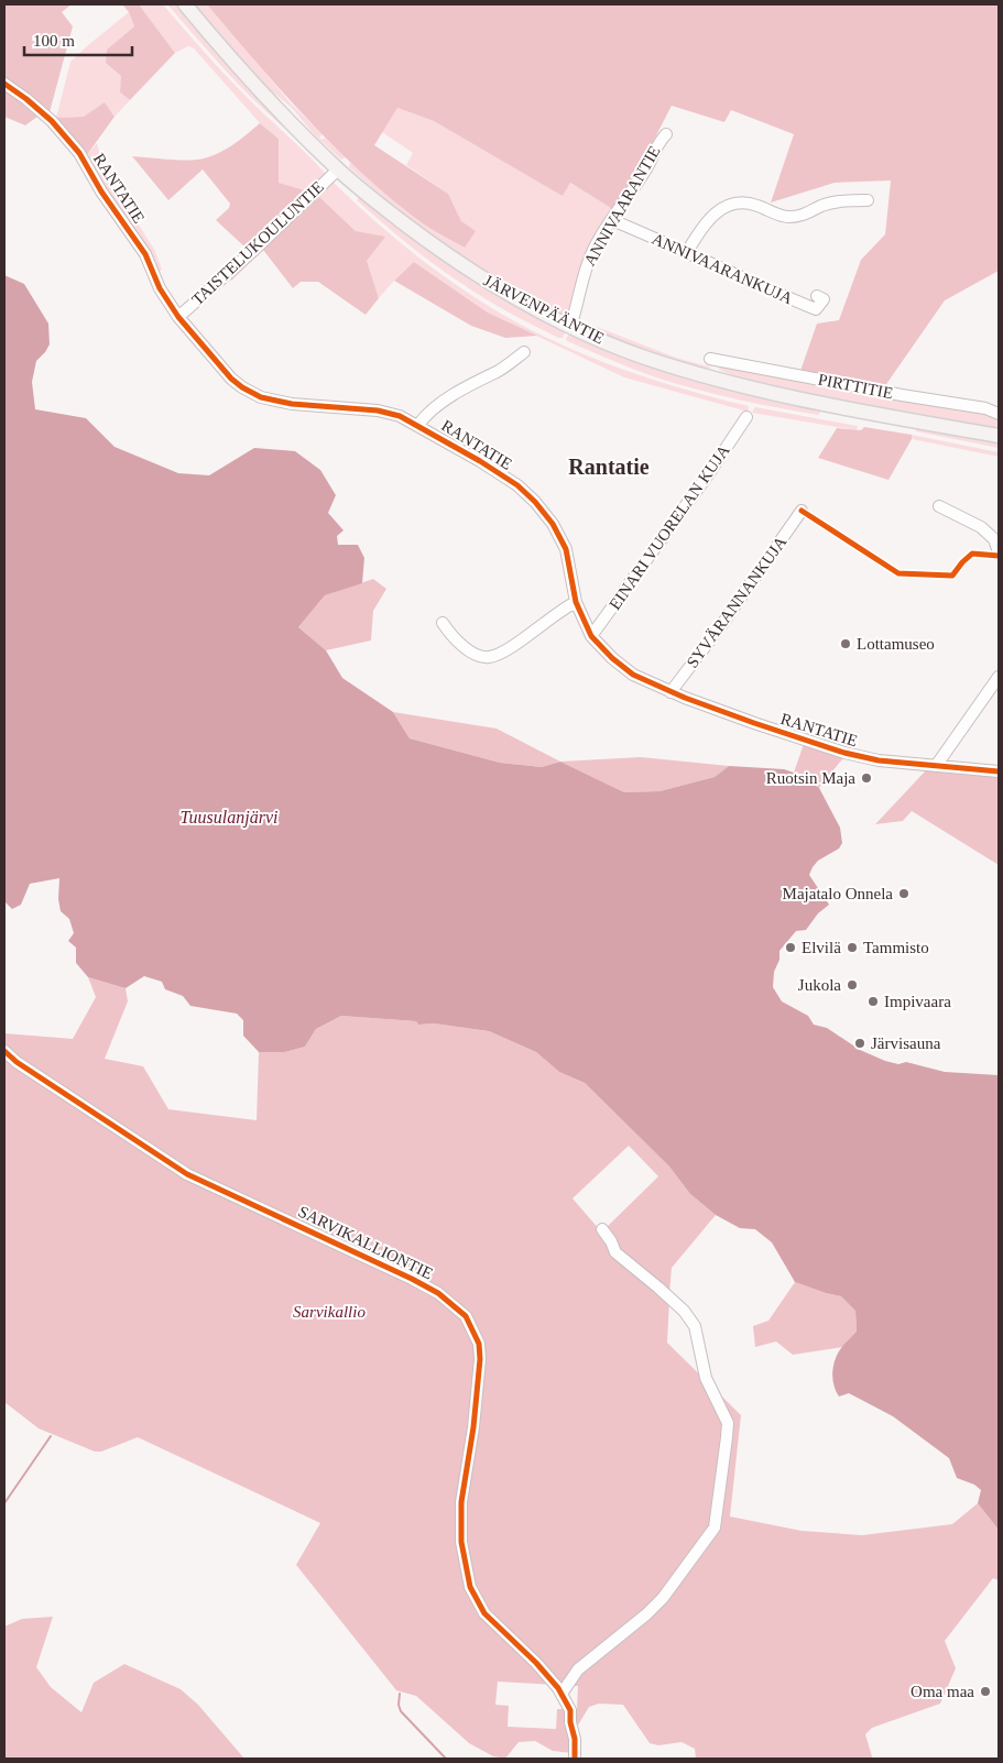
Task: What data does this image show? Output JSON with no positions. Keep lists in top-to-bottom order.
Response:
{
  "streets": {
    "main road": ["JÄRVENPÄÄNTIE"],
    "street": [
      "RANTATIE",
      "ANNIVAARANTIE",
      "TAISTELUKOULUNTIE",
      "ANNIVAARANKUJA",
      "PIRTTITIE",
      "EINARI VUORELAN KUJA",
      "SYVÄRANNANKUJA",
      "SARVIKALLIONTIE"
    ]
  },
  "crossings": [
    ["RANTATIE", "TAISTELUKOULUNTIE"],
    ["RANTATIE", "EINARI VUORELAN KUJA"],
    ["RANTATIE", "SYVÄRANNANKUJA"],
    ["ANNIVAARANTIE", "ANNIVAARANKUJA"],
    ["ANNIVAARANTIE", "JÄRVENPÄÄNTIE"],
    ["TAISTELUKOULUNTIE", "JÄRVENPÄÄNTIE"]
  ],
  "districts": ["Rantatie"],
  "water": ["Tuusulanjärvi"],
  "parks": ["Sarvikallio"],
  "places": [
    "Lottamuseo",
    "Ruotsin Maja",
    "Majatalo Onnela",
    "Elvilä",
    "Tammisto",
    "Jukola",
    "Impivaara",
    "Järvisauna",
    "Oma maa"
  ],
  "scale_bar": "100 m"
}
